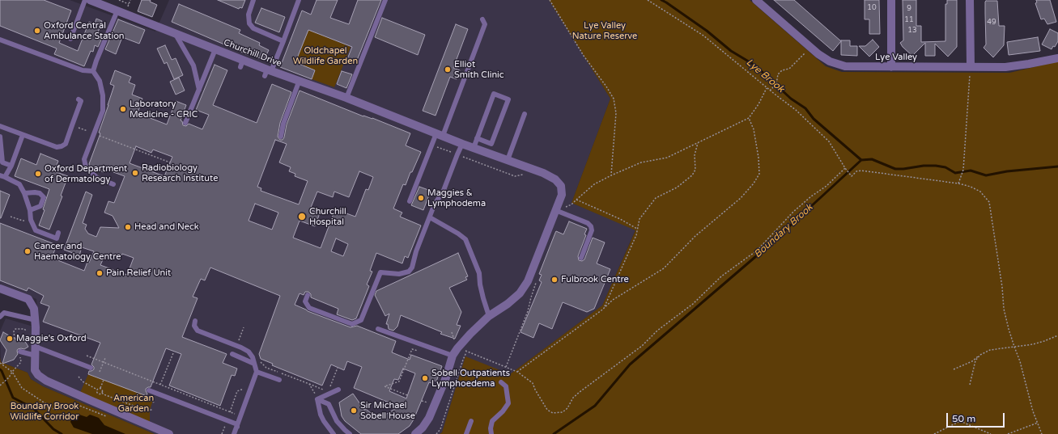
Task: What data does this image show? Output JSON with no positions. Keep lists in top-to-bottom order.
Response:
{
  "streets": {
    "street": ["Churchill Drive", "Lye Valley"]
  },
  "water": ["Lye Brook", "Boundary Brook"],
  "parks": [
    "Lye Valley Nature Reserve",
    "Oldchapel Wildlife Garden",
    "American Garden",
    "Boundary Brook Wildlife Corridor"
  ],
  "places": [
    "Oxford Central Ambulance Station",
    "Elliot Smith Clinic",
    "Laboratory Medicine - CRIC",
    "Radiobiology Research Institute",
    "Oxford Department of Dermatology",
    "Maggies & Lymphodema",
    "Churchill Hospital",
    "Head and Neck",
    "Cancer and Haematology Centre",
    "Pain Relief Unit",
    "Fulbrook Centre",
    "Maggie's Oxford",
    "Sobell Outpatients Lymphoedema",
    "Sir Michael Sobell House"
  ],
  "house_numbers": [
    "10",
    "9",
    "11",
    "49",
    "13"
  ],
  "scale_bar": "50 m"
}
